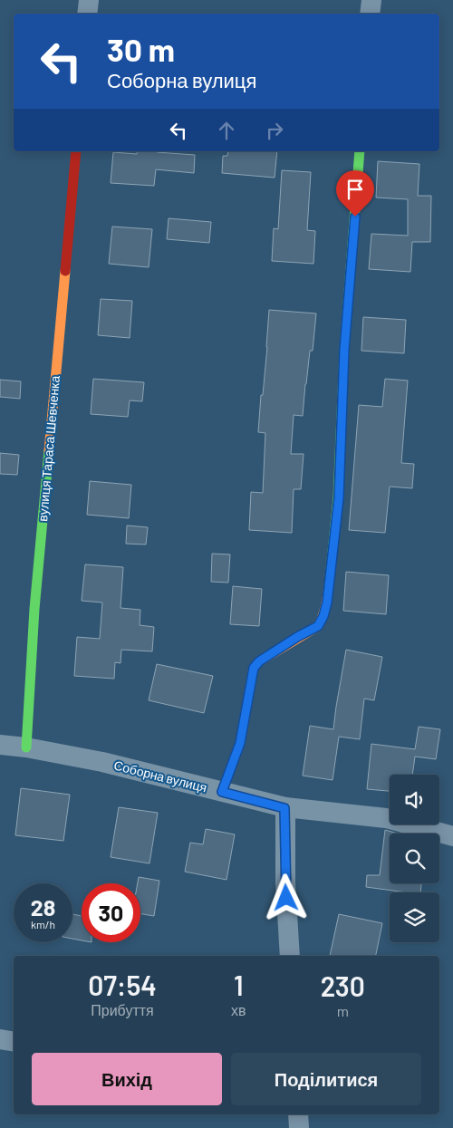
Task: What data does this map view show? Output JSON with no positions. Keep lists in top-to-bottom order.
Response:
{
  "streets": {
    "street": ["вулиця Тараса Шевченка", "Соборна вулиця"]
  },
  "crossings": [
    ["вулиця Тараса Шевченка", "Соборна вулиця"]
  ],
  "page": {
    "turn": ["30 m", "Соборна вулиця"],
    "speed": "28 km/h",
    "limit": "30",
    "eta": [
      "07:54",
      "Прибуття",
      "1",
      "хв",
      "230",
      "m"
    ],
    "buttons": ["Вихід", "Поділитися"]
  }
}
